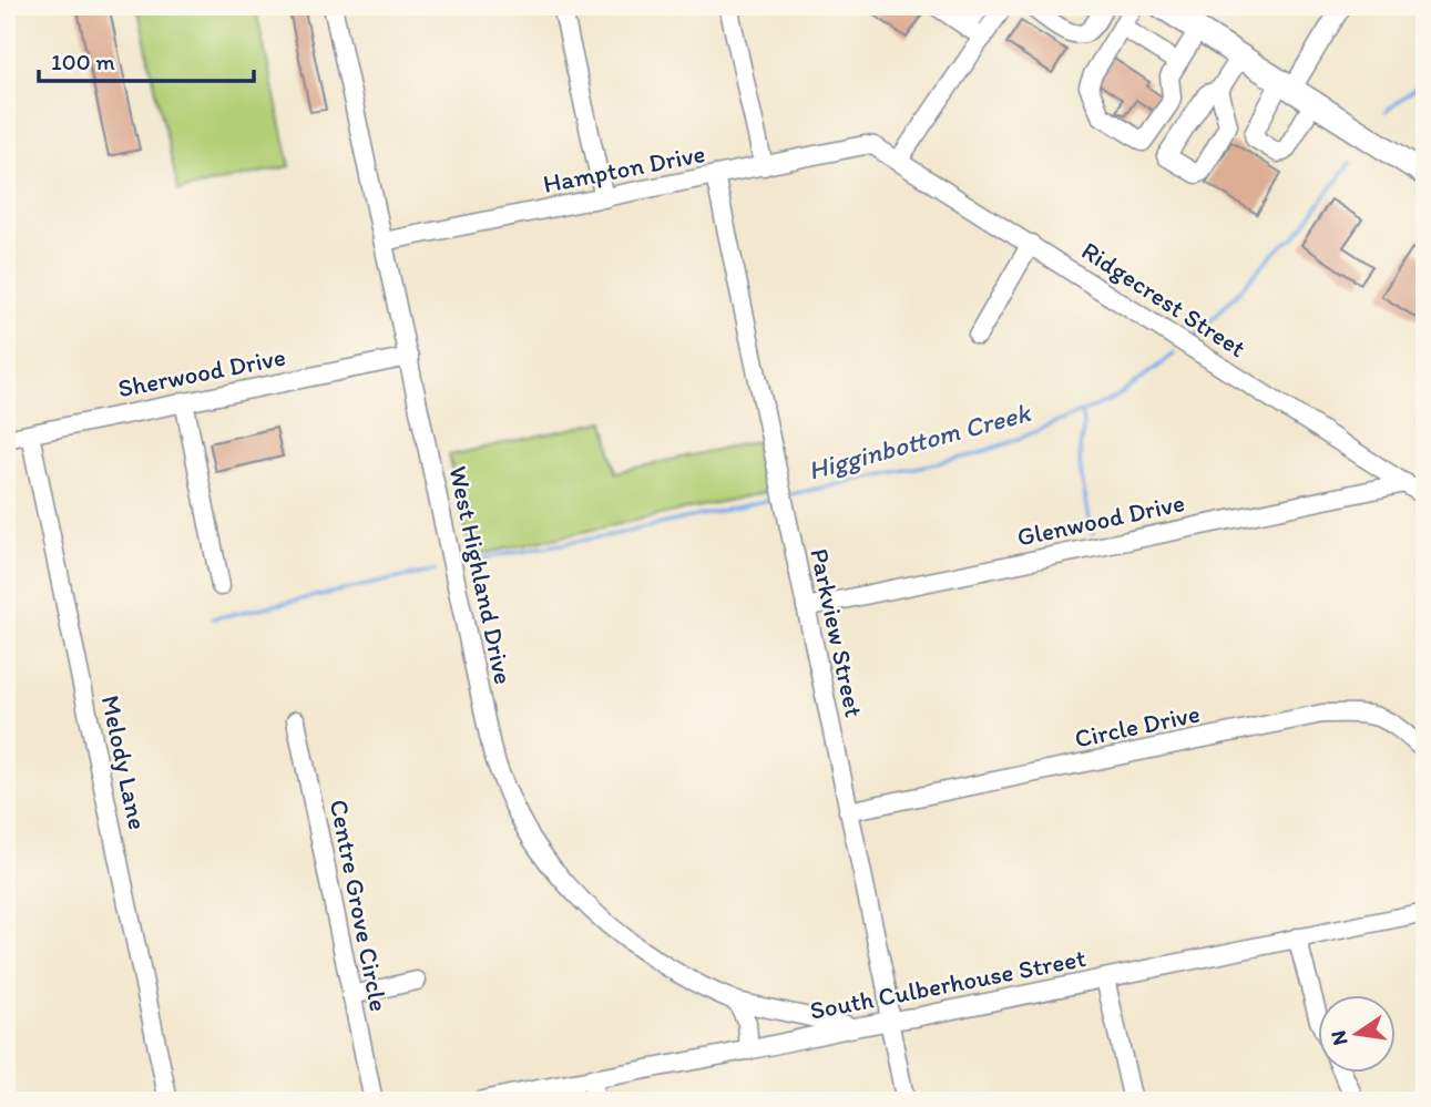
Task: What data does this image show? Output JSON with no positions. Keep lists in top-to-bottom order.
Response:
{
  "streets": {
    "street": [
      "Hampton Drive",
      "Ridgecrest Street",
      "Sherwood Drive",
      "Glenwood Drive",
      "West Highland Drive",
      "Parkview Street",
      "Circle Drive",
      "Melody Lane",
      "Centre Grove Circle",
      "South Culberhouse Street"
    ]
  },
  "crossings": [
    ["Hampton Drive", "Ridgecrest Street"],
    ["Hampton Drive", "West Highland Drive"],
    ["Hampton Drive", "Parkview Street"],
    ["Ridgecrest Street", "Glenwood Drive"],
    ["Sherwood Drive", "West Highland Drive"],
    ["Sherwood Drive", "Melody Lane"],
    ["Glenwood Drive", "Parkview Street"],
    ["West Highland Drive", "South Culberhouse Street"],
    ["Parkview Street", "Circle Drive"],
    ["Parkview Street", "South Culberhouse Street"]
  ],
  "water": ["Higginbottom Creek"],
  "scale_bar": "100 m",
  "north": "left"
}
